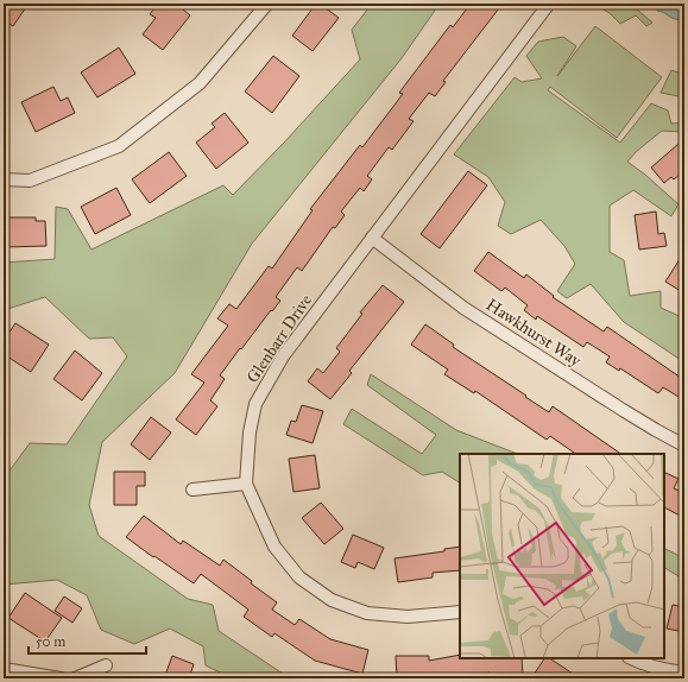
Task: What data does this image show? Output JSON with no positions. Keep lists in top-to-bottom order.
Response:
{
  "streets": {
    "street": ["Hawkhurst Way", "Glenbarr Drive"]
  },
  "crossings": [
    ["Hawkhurst Way", "Glenbarr Drive"]
  ],
  "scale_bar": "50 m"
}
